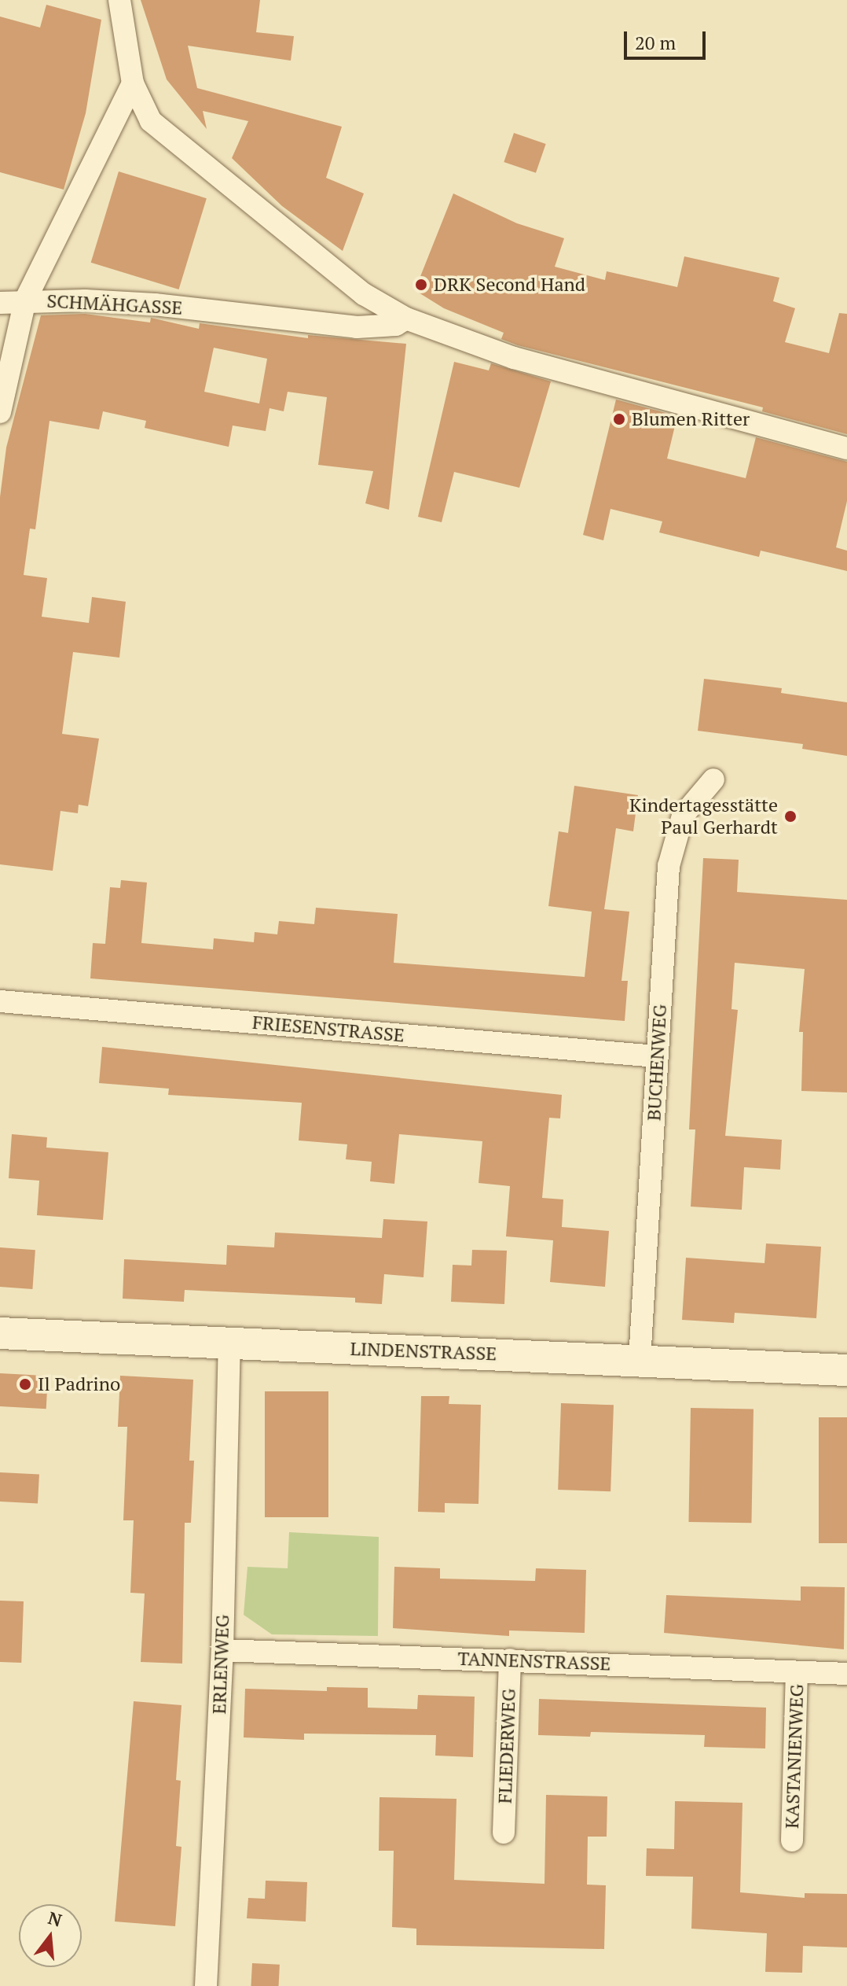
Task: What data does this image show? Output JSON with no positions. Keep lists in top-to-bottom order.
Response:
{
  "streets": {
    "main road": ["LINDENSTRASSE"],
    "street": [
      "SCHMÄHGASSE",
      "FRIESENSTRASSE",
      "BUCHENWEG",
      "TANNENSTRASSE",
      "ERLENWEG",
      "FLIEDERWEG",
      "KASTANIENWEG"
    ]
  },
  "crossings": [
    ["FRIESENSTRASSE", "BUCHENWEG"],
    ["BUCHENWEG", "LINDENSTRASSE"],
    ["LINDENSTRASSE", "ERLENWEG"],
    ["TANNENSTRASSE", "ERLENWEG"],
    ["TANNENSTRASSE", "FLIEDERWEG"],
    ["TANNENSTRASSE", "KASTANIENWEG"]
  ],
  "places": [
    "DRK Second Hand",
    "Blumen Ritter",
    "Kindertagesstätte Paul Gerhardt",
    "Il Padrino"
  ],
  "scale_bar": "20 m",
  "north": "top"
}
